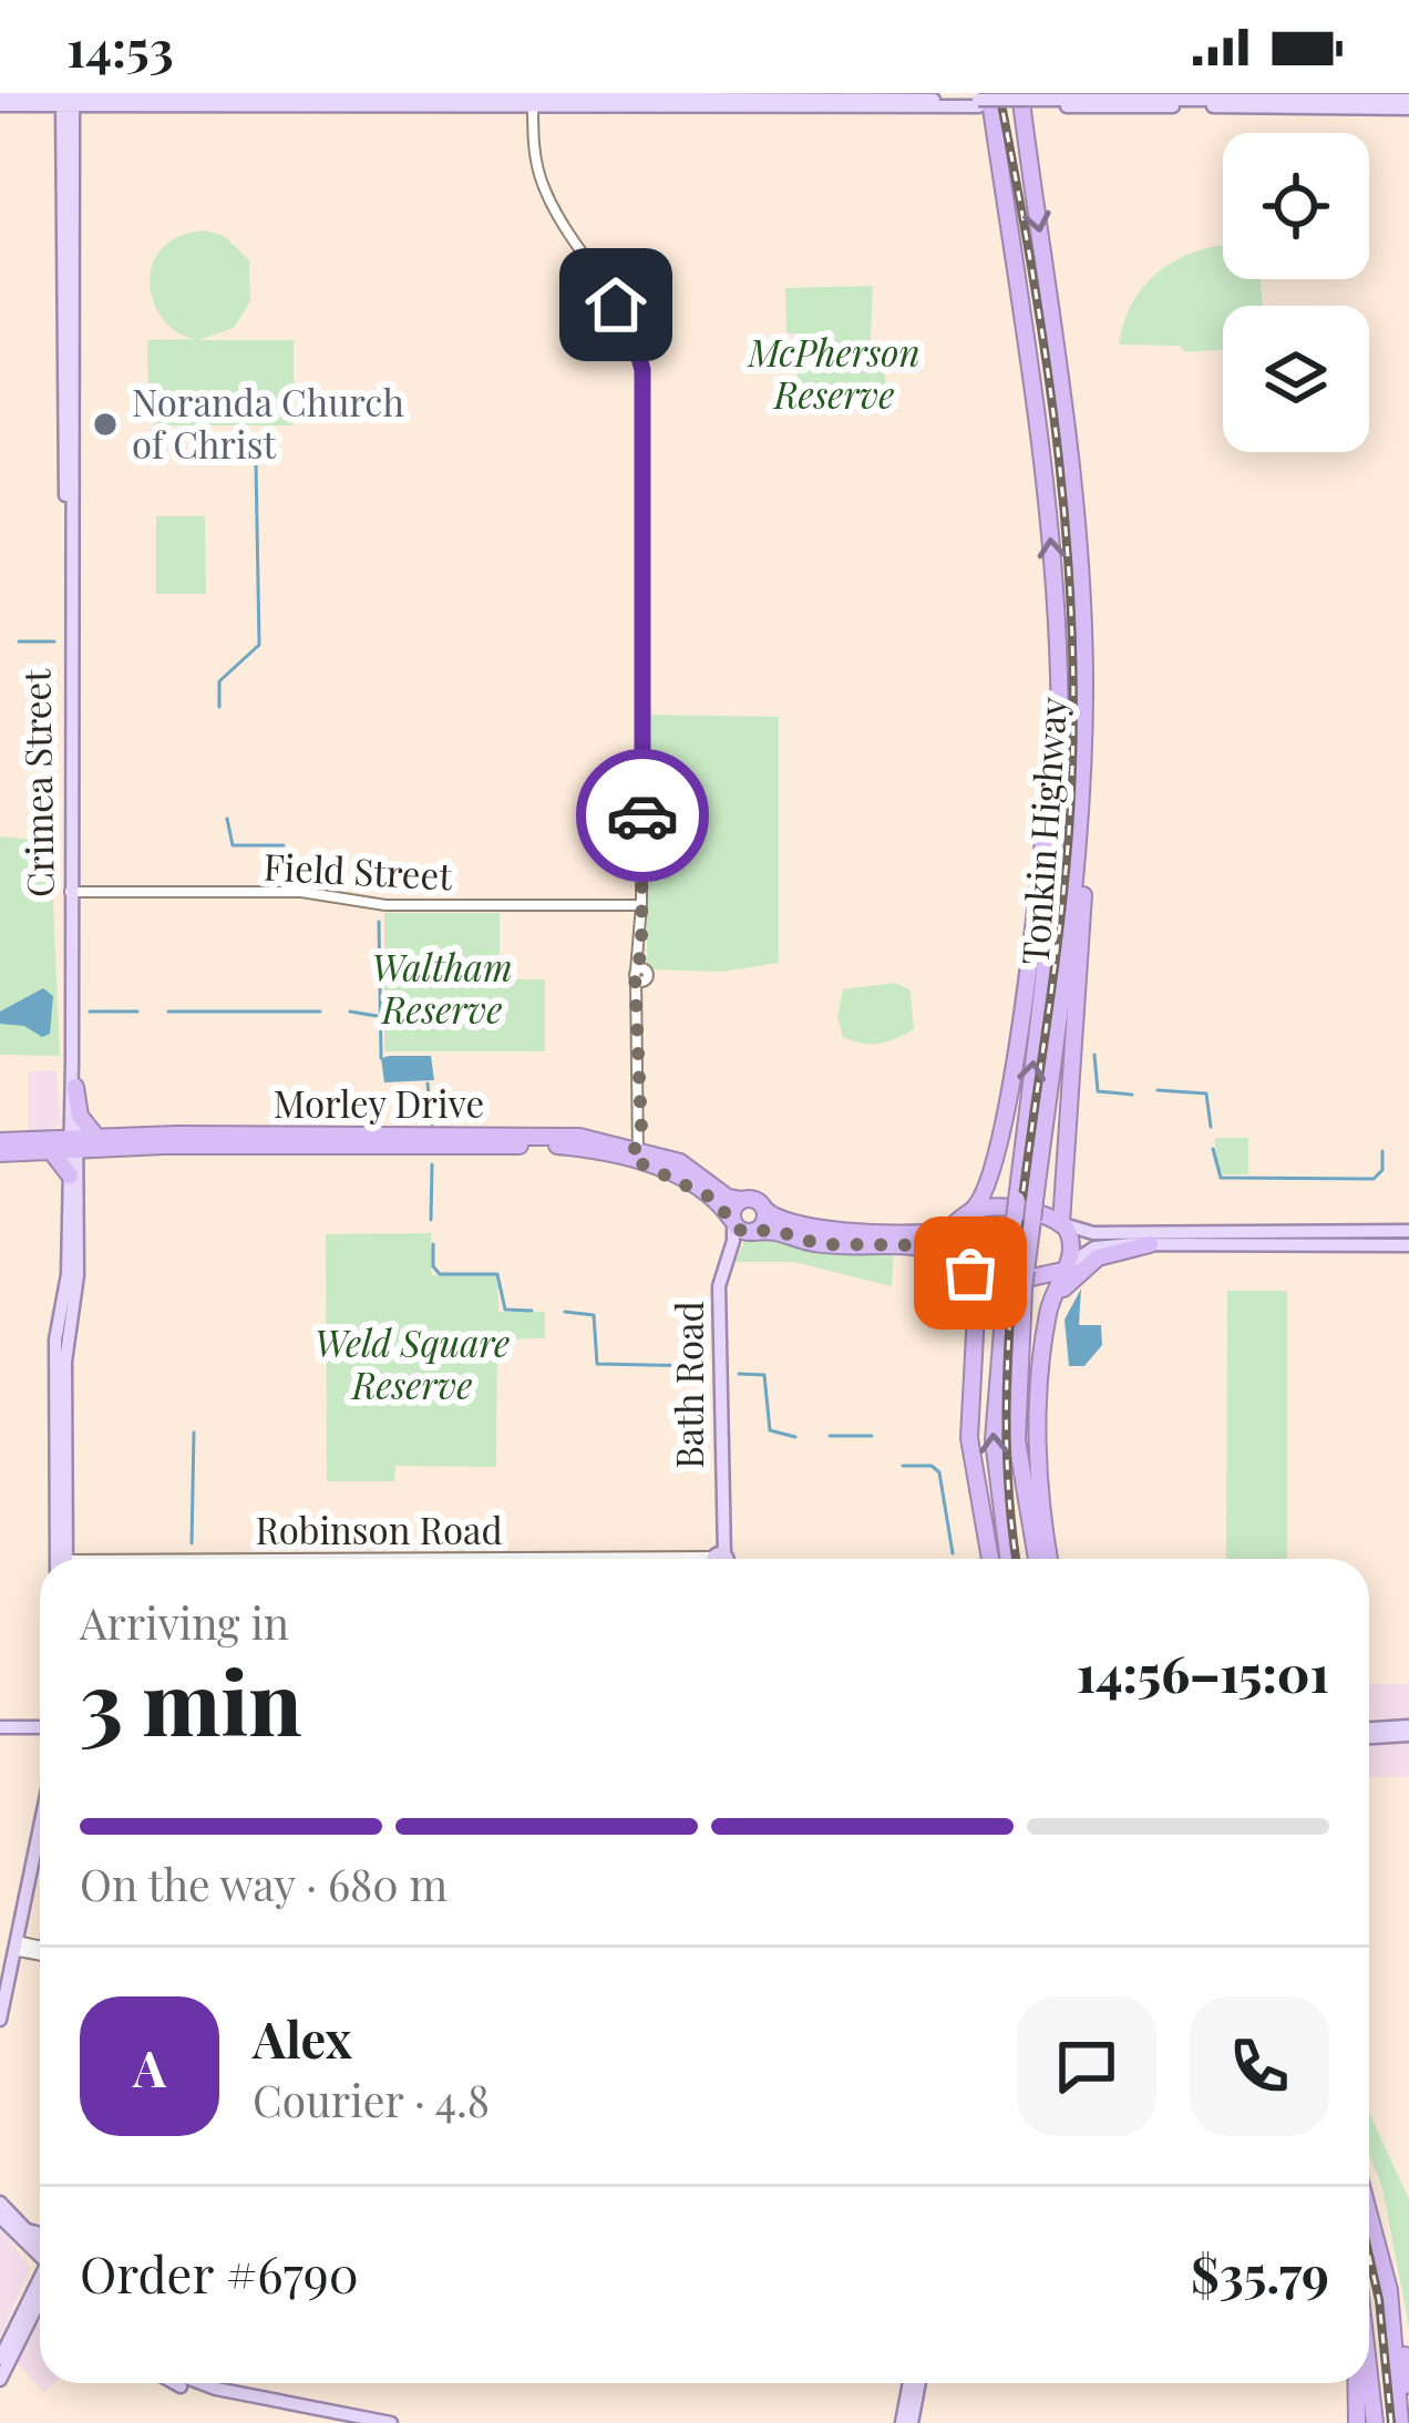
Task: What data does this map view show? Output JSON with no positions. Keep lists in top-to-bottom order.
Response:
{
  "streets": {
    "highway": ["Tonkin Highway", "Morley Drive"],
    "main road": ["Crimea Street", "Bath Road"],
    "street": ["Field Street"]
  },
  "crossings": [
    ["Crimea Street", "Field Street"],
    ["Crimea Street", "Morley Drive"],
    ["Morley Drive", "Bath Road"]
  ],
  "parks": ["McPherson Reserve", "Waltham Reserve", "Weld Square Reserve"],
  "places": ["Noranda Church of Christ"],
  "page": {
    "status": "14:53",
    "heading": ["3 min", "Arriving in", "14:56–15:01"],
    "panel": [
      "Alex",
      "Courier · 4.8",
      "Order #6790",
      "$35.79"
    ],
    "bar": "On the way · 680 m",
    "round": "A"
  }
}
